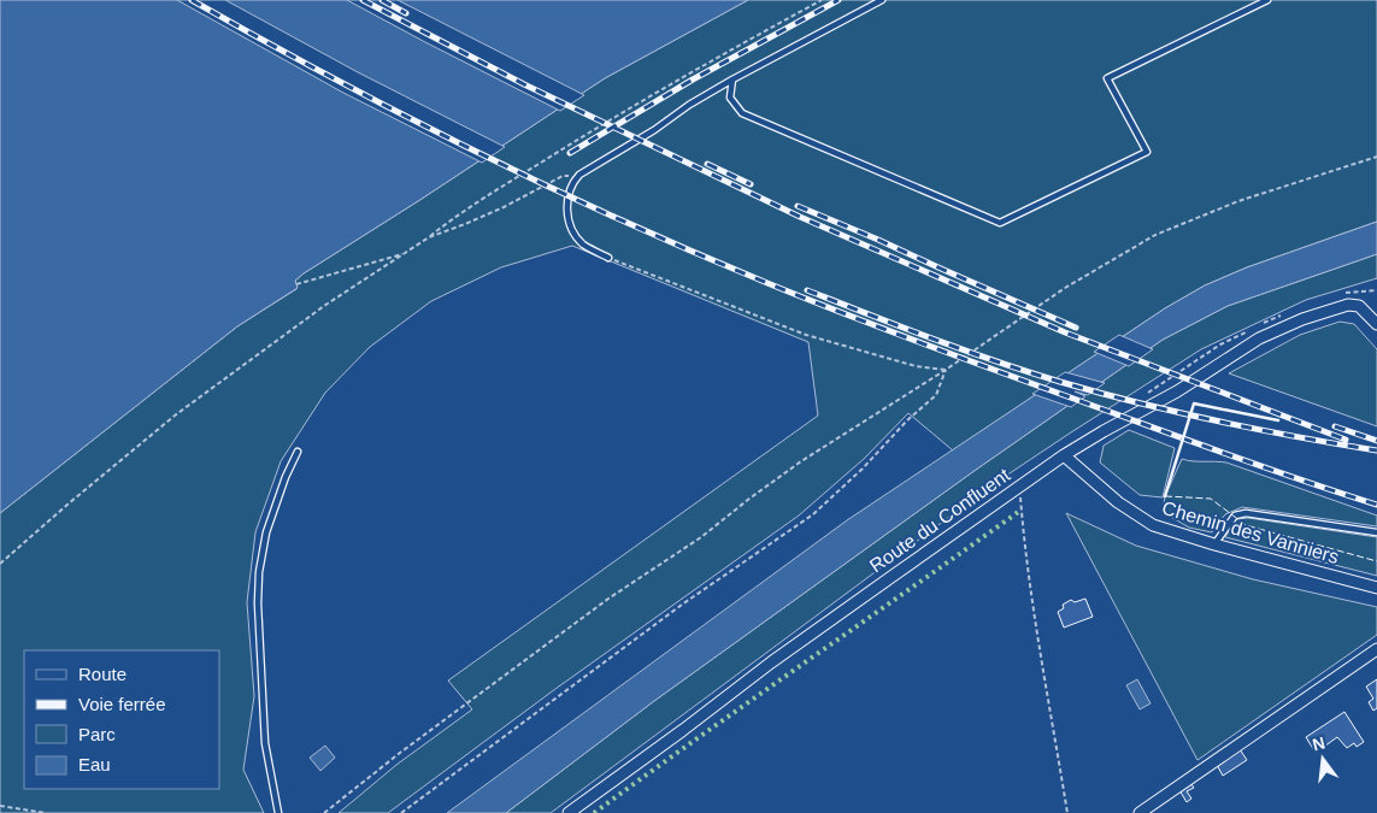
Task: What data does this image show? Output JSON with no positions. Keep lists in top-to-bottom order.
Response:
{
  "streets": {
    "street": ["Route du Confluent", "Chemin des Vanniers"]
  },
  "crossings": [
    ["Route du Confluent", "Chemin des Vanniers"]
  ],
  "legend": [
    "Route",
    "Voie ferrée",
    "Parc",
    "Eau"
  ],
  "north": "top"
}
